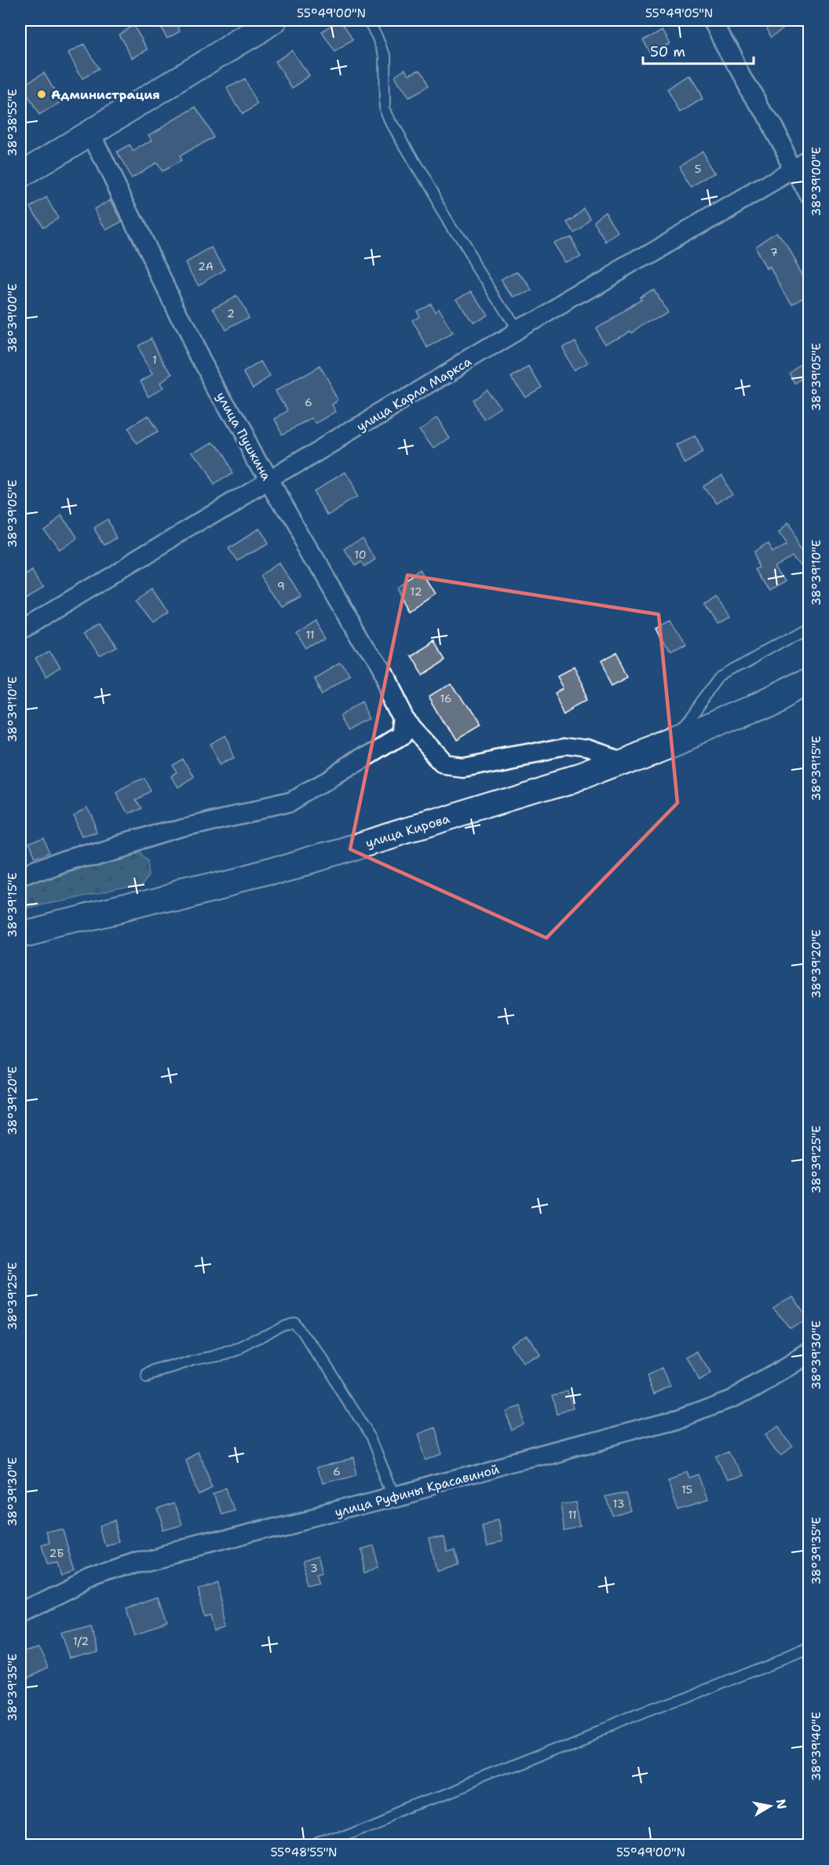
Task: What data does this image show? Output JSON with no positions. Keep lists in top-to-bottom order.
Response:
{
  "streets": {
    "main road": ["улица Кирова"],
    "street": ["улица Карла Маркса", "улица Пушкина", "улица Руфины Красавиной"]
  },
  "crossings": [
    ["улица Карла Маркса", "улица Пушкина"],
    ["улица Пушкина", "улица Кирова"]
  ],
  "places": ["Администрация"],
  "house_numbers": [
    "5",
    "7",
    "2А",
    "2",
    "1",
    "6",
    "10",
    "9",
    "12",
    "11",
    "16",
    "6",
    "15",
    "13",
    "11",
    "2Б",
    "3",
    "1/2"
  ],
  "scale_bar": "50 m",
  "north": "right",
  "coordinates": [
    "55°49'00\"N",
    "55°49'05\"N",
    "38°38'55\"E",
    "38°39'00\"E",
    "38°39'05\"E",
    "38°39'10\"E",
    "38°39'15\"E",
    "38°39'20\"E",
    "38°39'25\"E",
    "38°39'30\"E",
    "38°39'35\"E",
    "38°39'40\"E",
    "55°48'55\"N"
  ]
}
